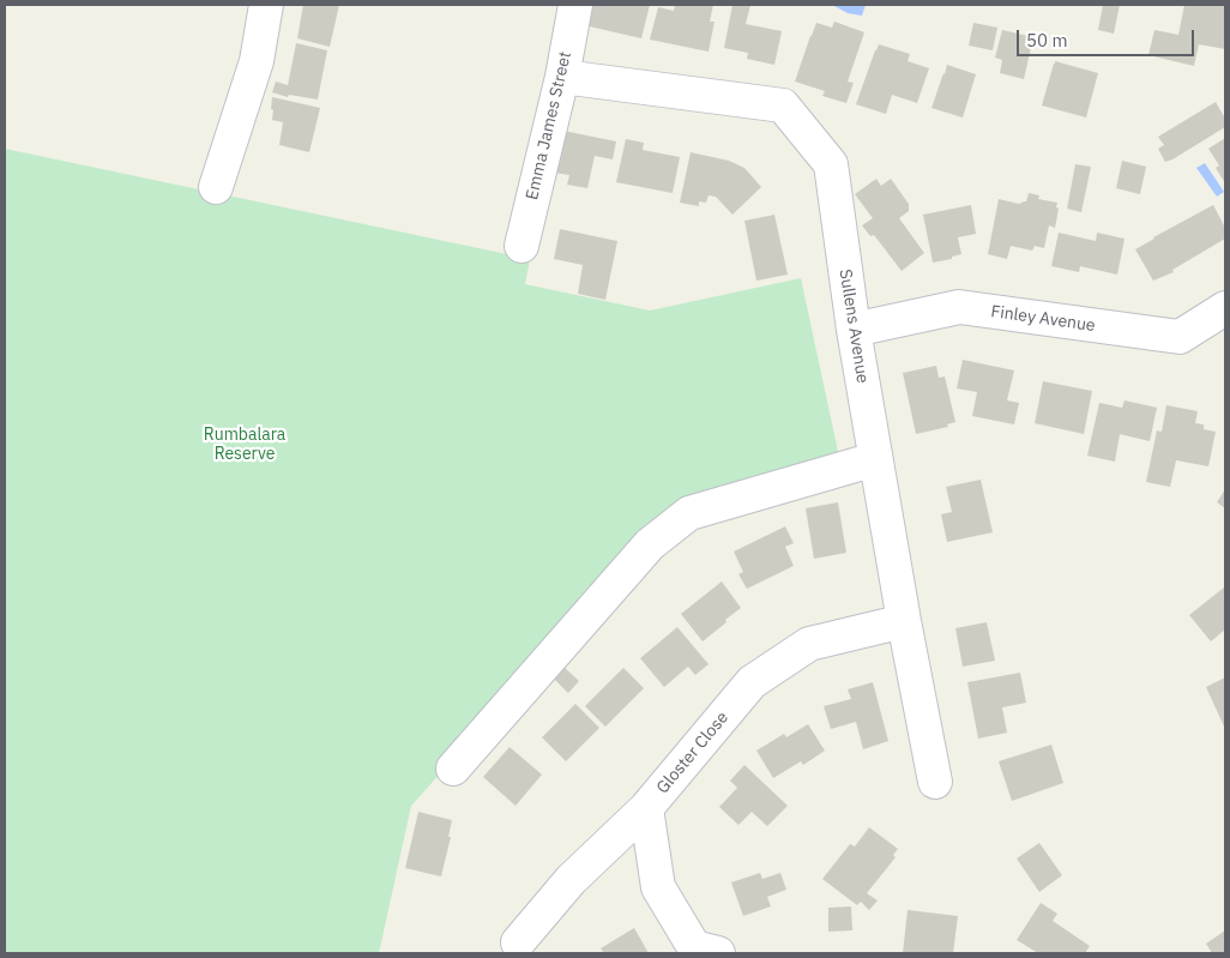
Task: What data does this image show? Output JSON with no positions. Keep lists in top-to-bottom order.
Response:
{
  "streets": {
    "street": [
      "Emma James Street",
      "Finley Avenue",
      "Sullens Avenue",
      "Gloster Close"
    ]
  },
  "crossings": [
    ["Emma James Street", "Sullens Avenue"],
    ["Finley Avenue", "Sullens Avenue"],
    ["Sullens Avenue", "Gloster Close"]
  ],
  "parks": ["Rumbalara Reserve"],
  "scale_bar": "50 m"
}
